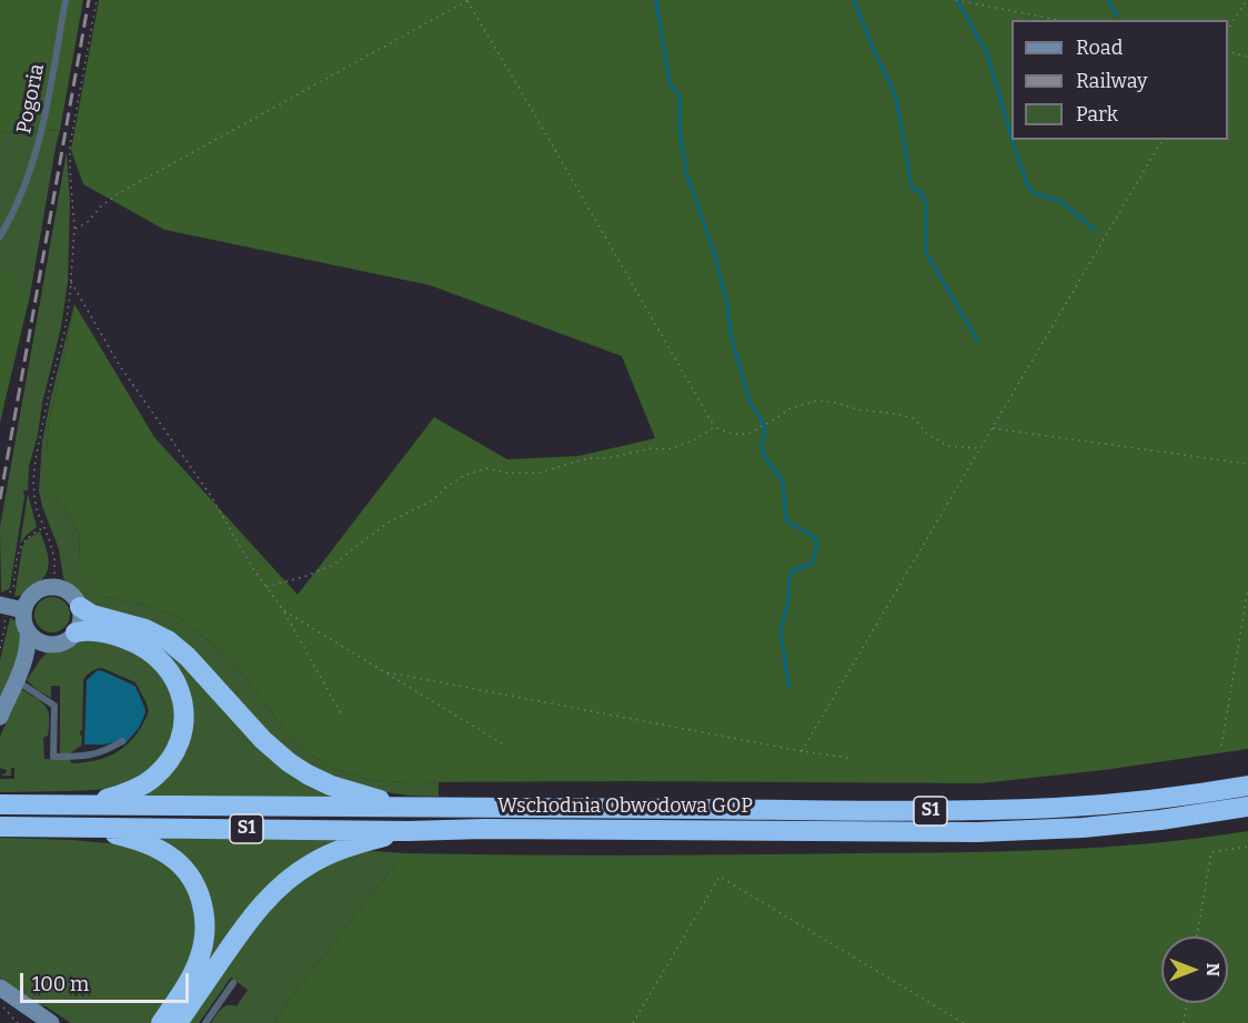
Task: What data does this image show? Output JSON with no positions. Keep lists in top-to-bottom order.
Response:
{
  "streets": {
    "highway": ["Wschodnia Obwodowa GOP", "S1"],
    "lane": ["Pogoria"]
  },
  "legend": ["Road", "Railway", "Park"],
  "scale_bar": "100 m",
  "north": "right"
}
